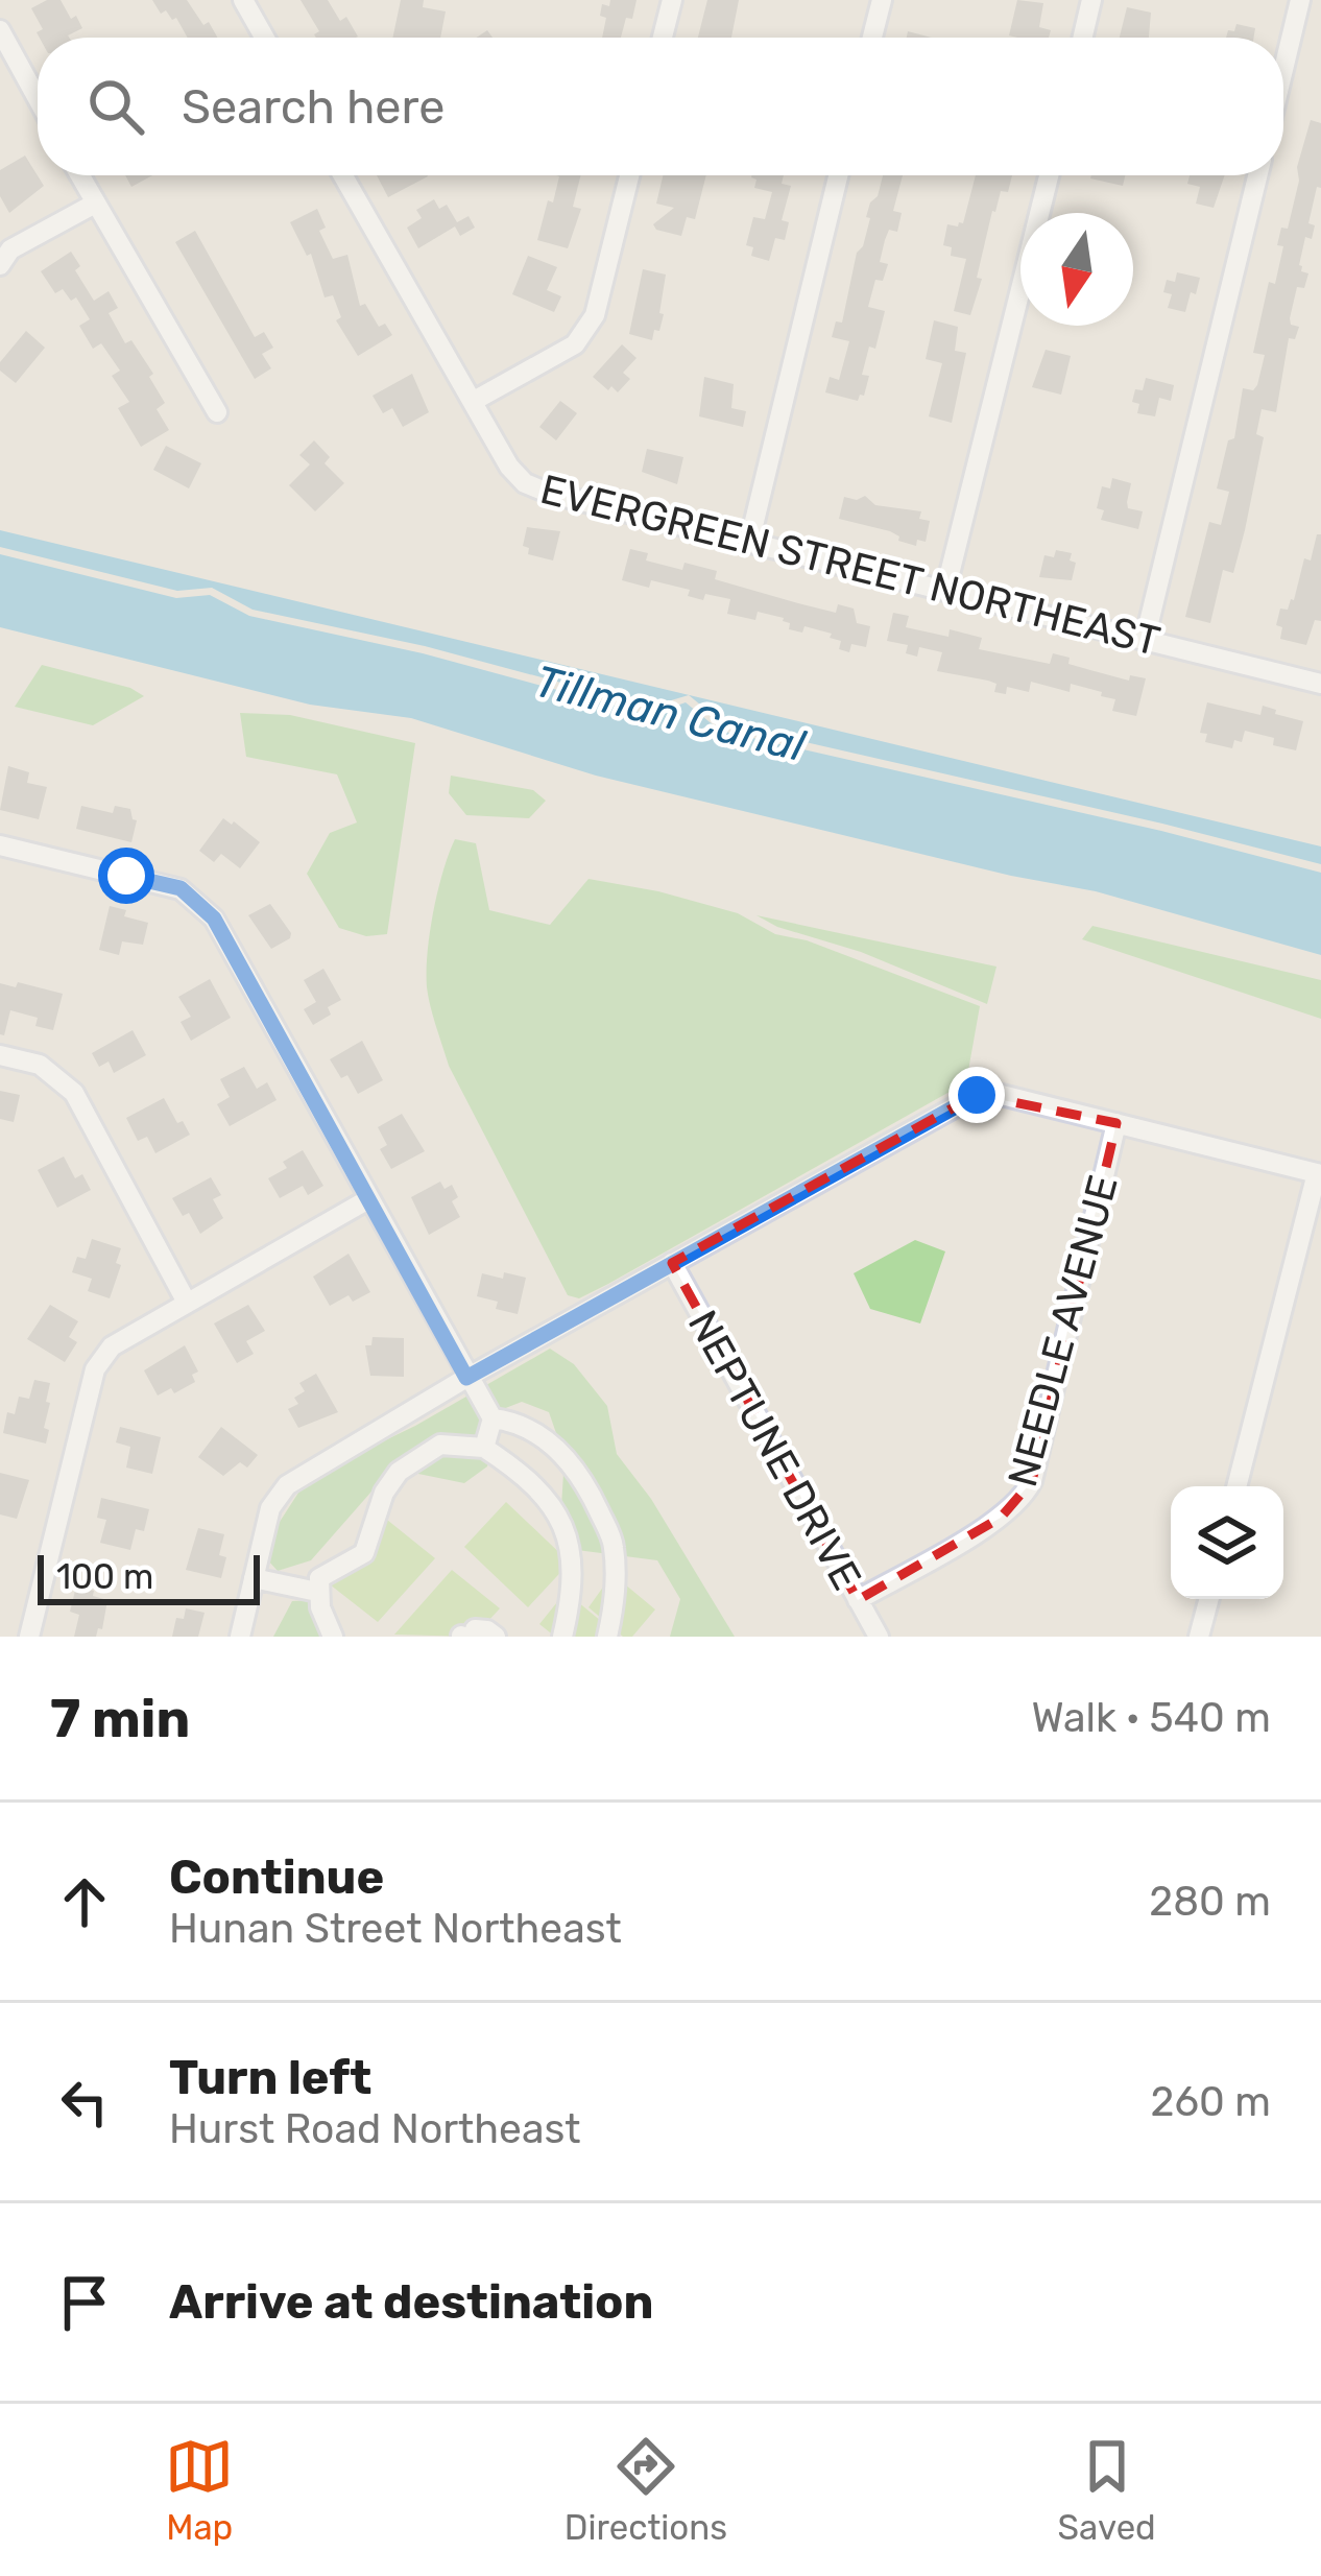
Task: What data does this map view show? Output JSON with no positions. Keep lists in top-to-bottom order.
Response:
{
  "streets": {
    "street": ["EVERGREEN STREET NORTHEAST", "NEEDLE AVENUE", "NEPTUNE DRIVE"]
  },
  "crossings": [
    ["NEEDLE AVENUE", "NEPTUNE DRIVE"]
  ],
  "water": ["Tillman Canal"],
  "scale_bar": "100 m",
  "north": "bottom",
  "page": {
    "search": "Search here",
    "scale": "100 m",
    "heading": ["7 min", "Walk · 540 m"],
    "list": [
      ["Continue", "Hunan Street Northeast", "280 m"],
      ["Turn left", "Hurst Road Northeast", "260 m"],
      "Arrive at destination"
    ],
    "nav": ["Map", "Directions", "Saved"]
  }
}
